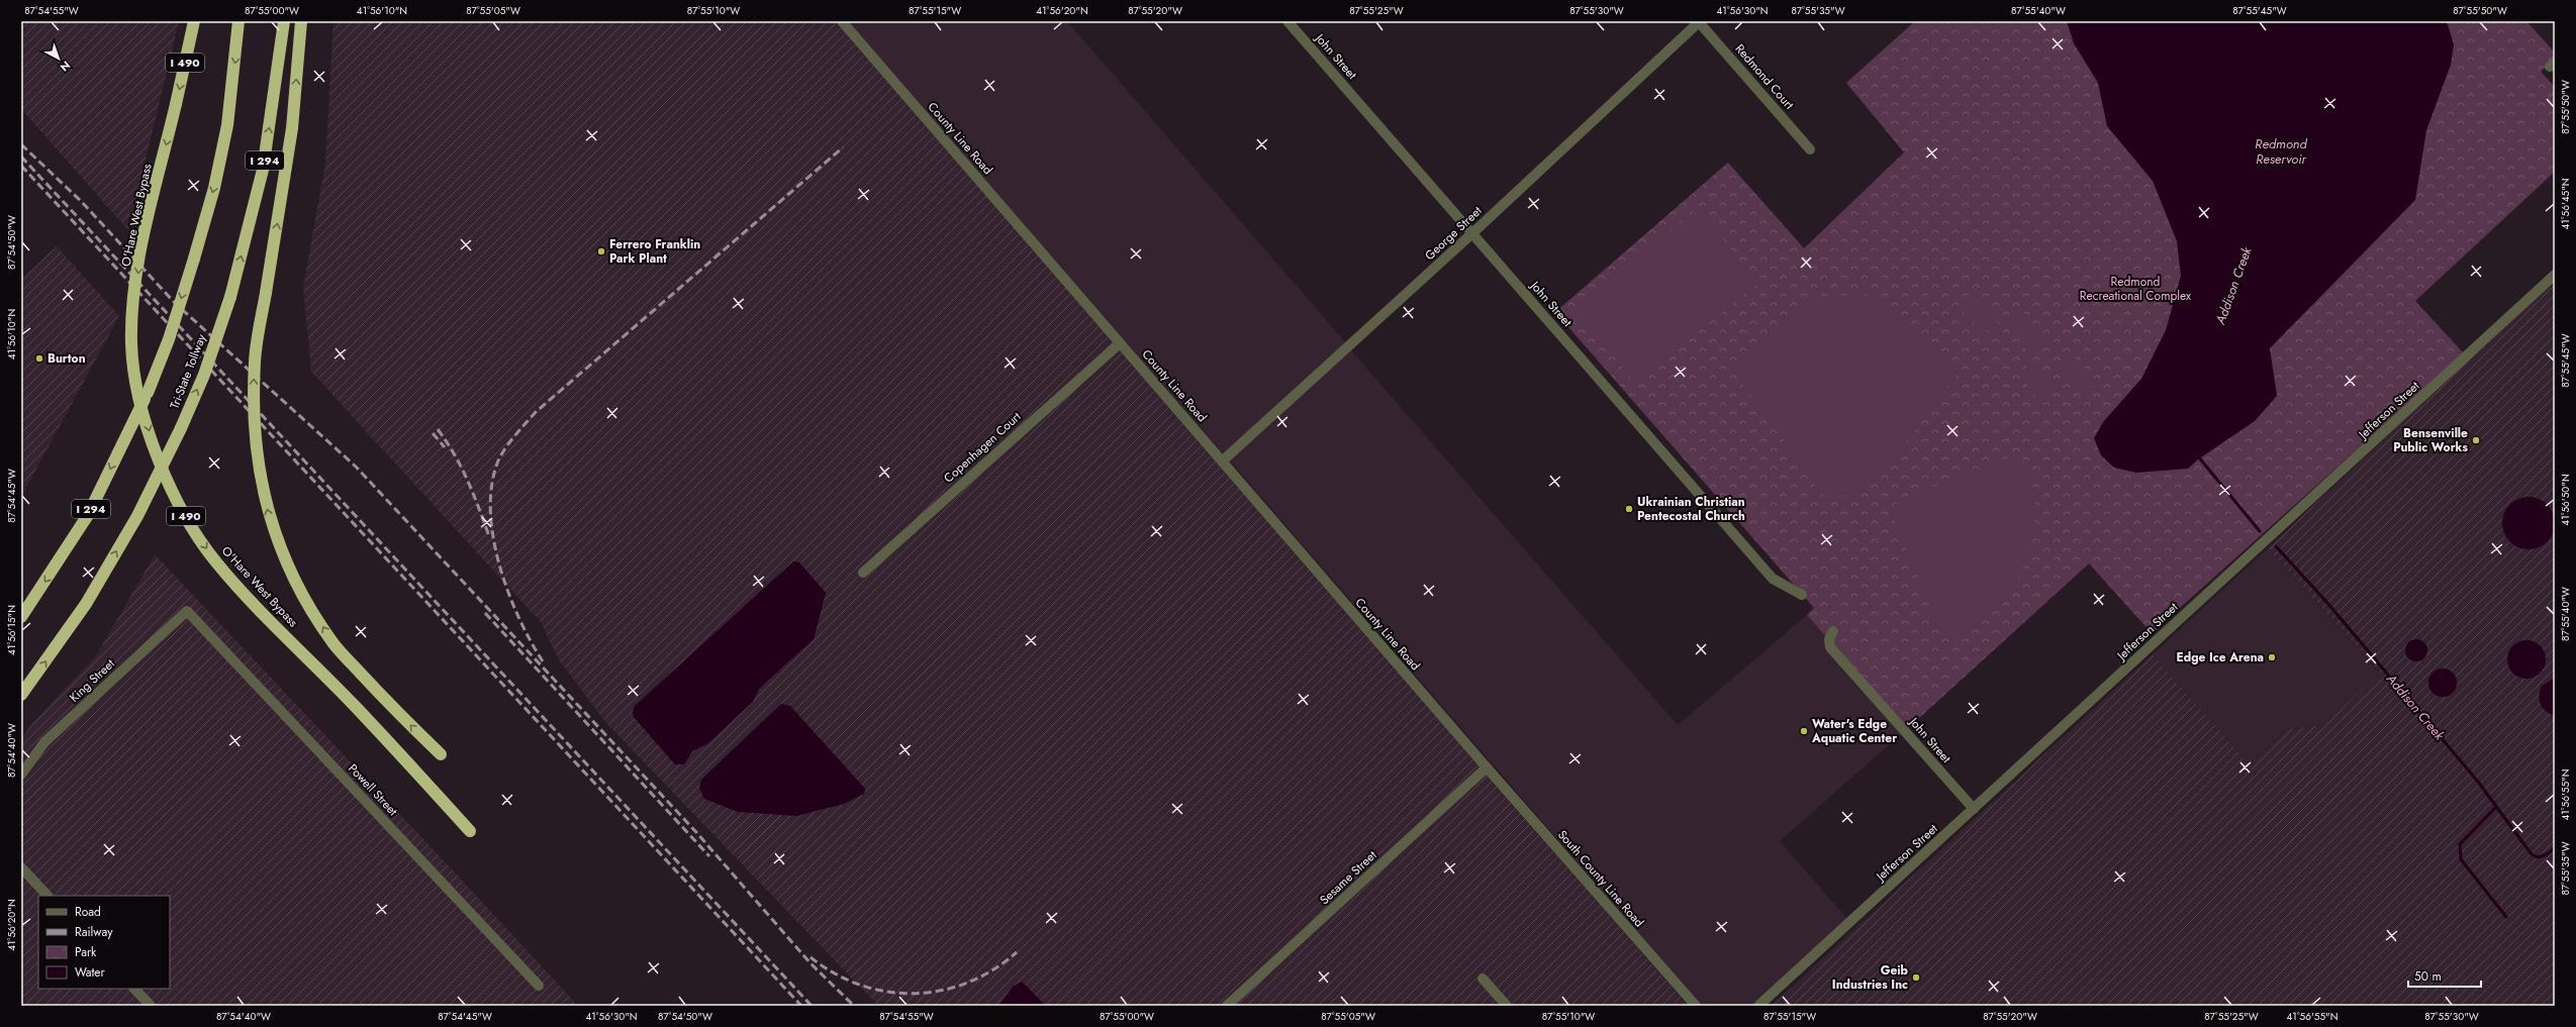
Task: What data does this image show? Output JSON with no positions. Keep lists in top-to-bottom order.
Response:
{
  "streets": {
    "highway": [
      "I 490",
      "I 294",
      "O'Hare West Bypass",
      "Tri-State Tollway"
    ],
    "street": [
      "John Street",
      "Redmond Court",
      "County Line Road",
      "George Street",
      "Jefferson Street",
      "Copenhagen Court",
      "King Street",
      "Powell Street",
      "Sesame Street",
      "South County Line Road"
    ]
  },
  "crossings": [
    ["John Street", "George Street"],
    ["John Street", "Jefferson Street"],
    ["Redmond Court", "George Street"],
    ["County Line Road", "George Street"],
    ["County Line Road", "Copenhagen Court"],
    ["County Line Road", "Sesame Street"],
    ["County Line Road", "South County Line Road"],
    ["King Street", "Powell Street"],
    ["Sesame Street", "South County Line Road"]
  ],
  "water": ["Redmond Reservoir", "Addison Creek"],
  "parks": ["Redmond Recreational Complex"],
  "places": [
    "Ferrero Franklin Park Plant",
    "Burton",
    "Bensenville Public Works",
    "Ukrainian Christian Pentecostal Church",
    "Edge Ice Arena",
    "Water's Edge Aquatic Center",
    "Geib Industries Inc"
  ],
  "legend": [
    "Road",
    "Railway",
    "Park",
    "Water"
  ],
  "scale_bar": "50 m",
  "north": "bottom right",
  "coordinates": [
    "87°54'55\"W",
    "87°55'00\"W",
    "41°56'10\"N",
    "87°55'05\"W",
    "87°55'10\"W",
    "87°55'15\"W",
    "41°56'20\"N",
    "87°55'20\"W",
    "87°55'25\"W",
    "87°55'30\"W",
    "41°56'30\"N",
    "87°55'35\"W",
    "87°55'40\"W",
    "87°55'45\"W",
    "87°55'50\"W",
    "41°56'45\"N",
    "87°54'50\"W",
    "87°54'45\"W",
    "41°56'50\"N",
    "41°56'15\"N",
    "87°54'40\"W",
    "41°56'55\"N"
  ]
}
